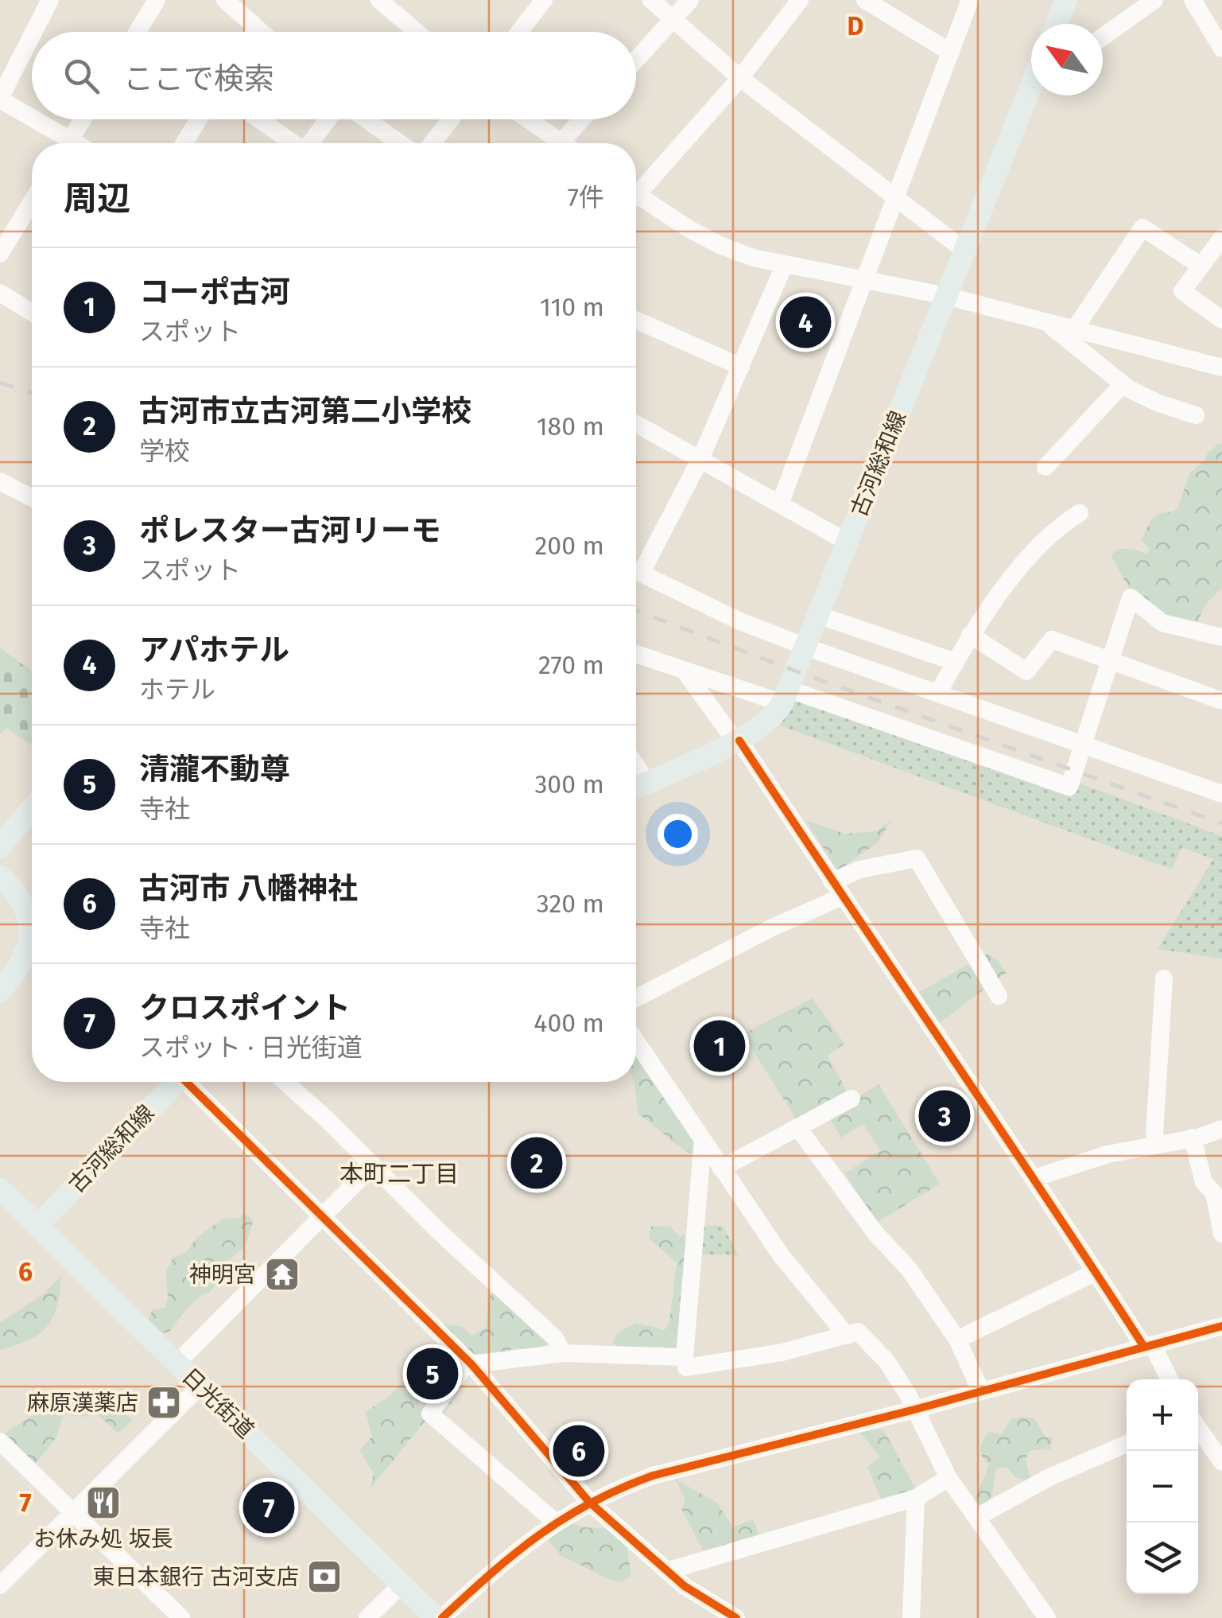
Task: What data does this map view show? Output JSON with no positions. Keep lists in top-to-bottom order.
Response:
{
  "streets": {
    "main road": ["古河総和線", "日光街道"]
  },
  "crossings": [
    ["古河総和線", "日光街道"]
  ],
  "districts": ["本町二丁目"],
  "places": {
    "temple": ["神明宮"],
    "pharmacy": ["麻原漢薬店"],
    "restaurant": ["お休み処 坂長"],
    "bank": ["東日本銀行 古河支店"]
  },
  "north": "top left",
  "page": {
    "search": "ここで検索",
    "heading": ["周辺", "7件"],
    "list": [
      {
        "mark": "1",
        "name": "コーポ古河",
        "note": "スポット",
        "value": "110 m"
      },
      {
        "mark": "2",
        "name": "古河市立古河第二小学校",
        "note": "学校",
        "value": "180 m"
      },
      {
        "mark": "3",
        "name": "ポレスター古河リーモ",
        "note": "スポット",
        "value": "200 m"
      },
      {
        "mark": "4",
        "name": "アパホテル",
        "note": "ホテル",
        "value": "270 m"
      },
      {
        "mark": "5",
        "name": "清瀧不動尊",
        "note": "寺社",
        "value": "300 m"
      },
      {
        "mark": "6",
        "name": "古河市 八幡神社",
        "note": "寺社",
        "value": "320 m"
      },
      {
        "mark": "7",
        "name": "クロスポイント",
        "note": "スポット · 日光街道",
        "value": "400 m"
      }
    ],
    "pins": [
      "4",
      "1",
      "3",
      "2",
      "5",
      "6",
      "7"
    ],
    "map_buttons": ["+", "−"]
  },
  "grid": {
    "columns": ["D"],
    "rows": ["6", "7"]
  }
}
